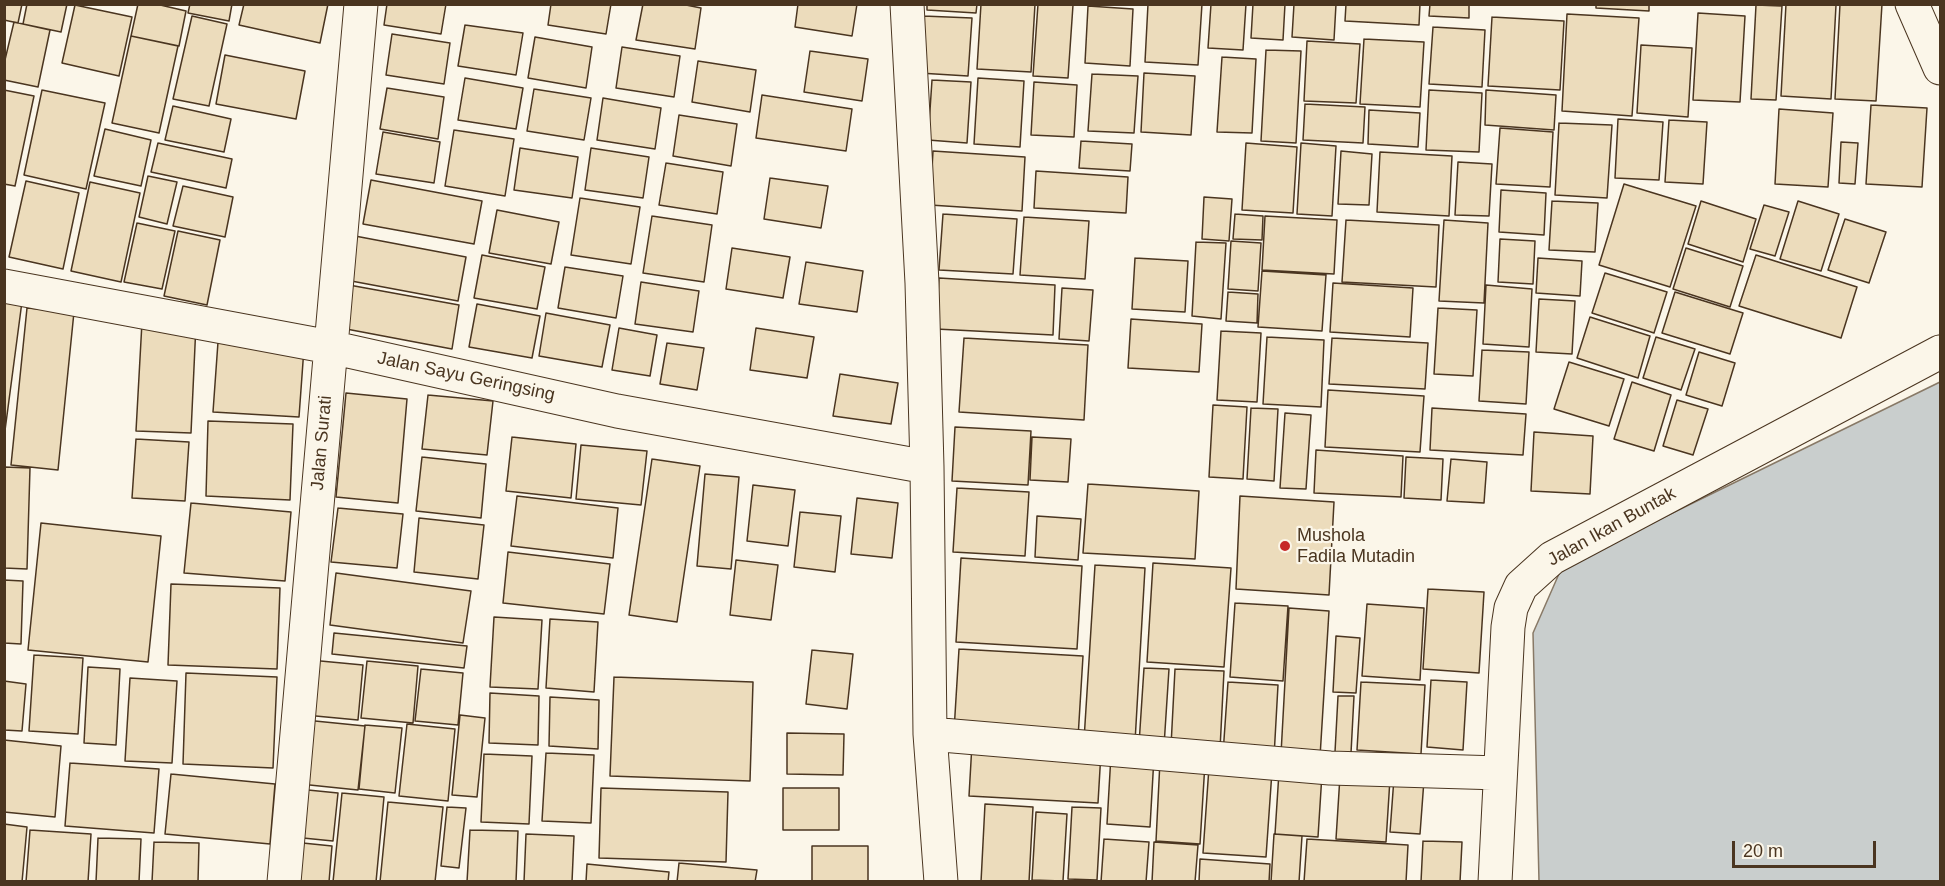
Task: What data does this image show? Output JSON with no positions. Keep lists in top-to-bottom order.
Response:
{
  "streets": {
    "street": ["Jalan Sayu Geringsing", "Jalan Surati", "Jalan Ikan Buntak"]
  },
  "crossings": [
    ["Jalan Sayu Geringsing", "Jalan Surati"]
  ],
  "places": ["Mushola Fadila Mutadin"],
  "scale_bar": "20 m"
}
